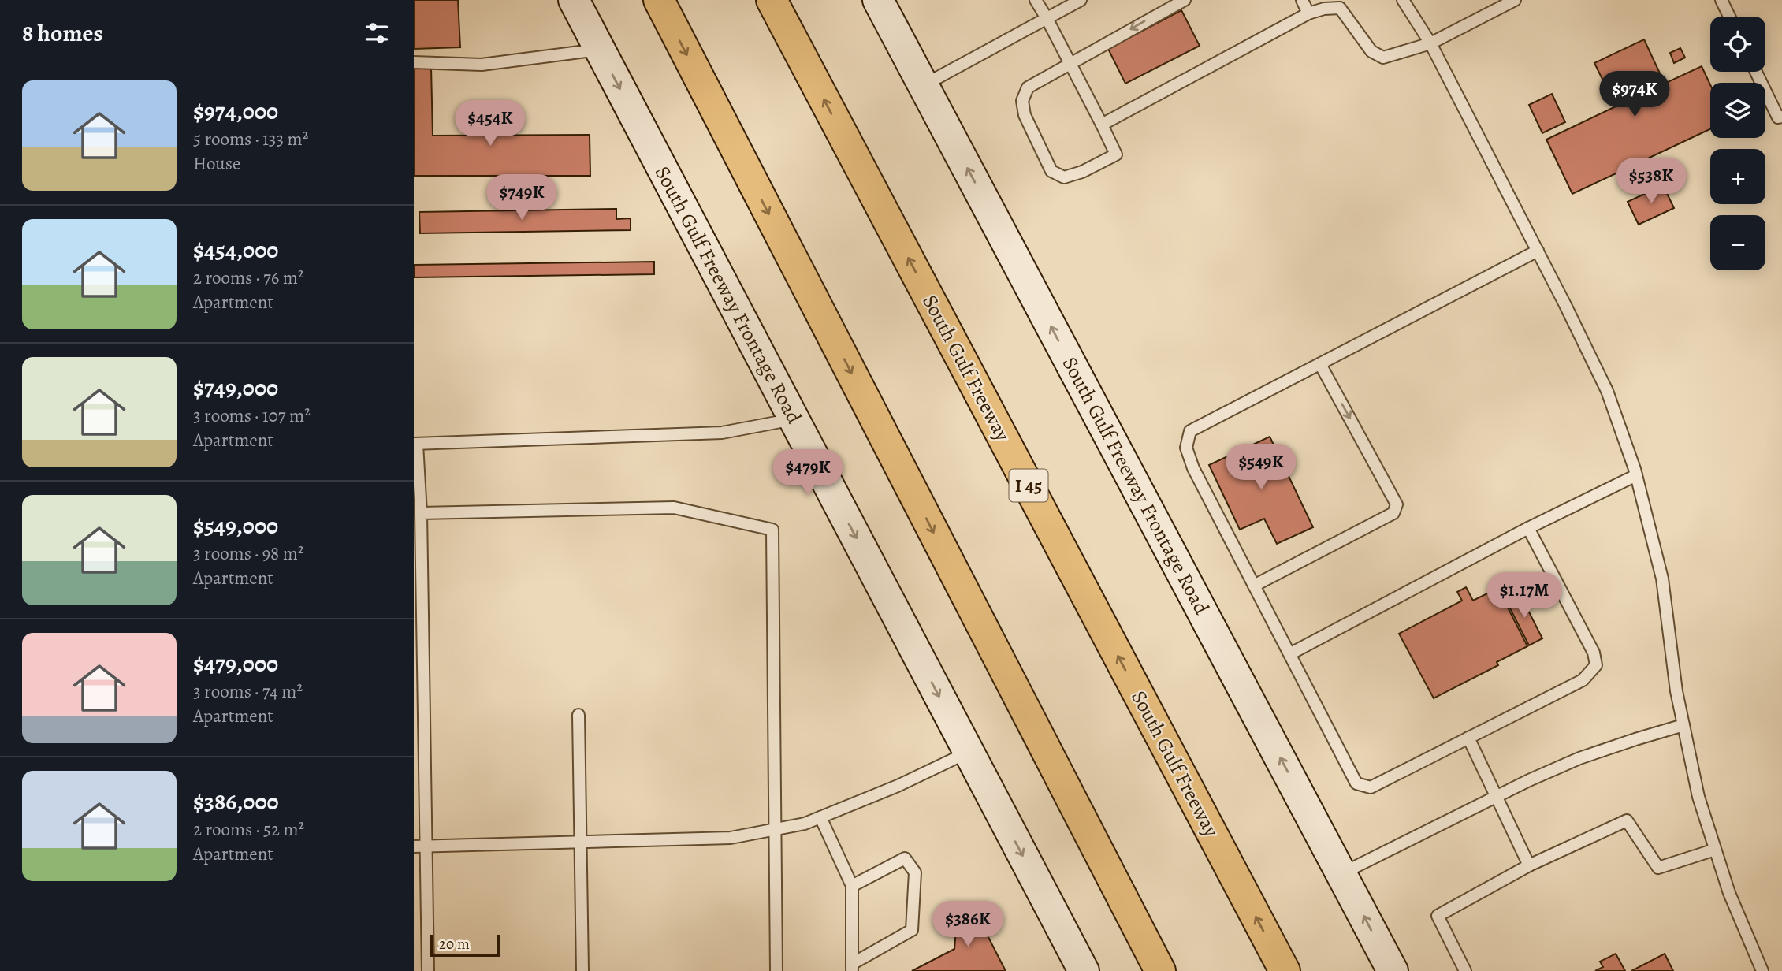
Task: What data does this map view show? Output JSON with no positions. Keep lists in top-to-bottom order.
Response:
{
  "streets": {
    "highway": ["South Gulf Freeway", "I 45"],
    "main road": ["South Gulf Freeway Frontage Road"]
  },
  "scale_bar": "20 m",
  "page": {
    "heading": "8 homes",
    "map_buttons": ["+", "−"],
    "list": [
      {
        "name": "$974,000",
        "note": "5 rooms · 133 m² · House"
      },
      {
        "name": "$454,000",
        "note": "2 rooms · 76 m² · Apartment"
      },
      {
        "name": "$749,000",
        "note": "3 rooms · 107 m² · Apartment"
      },
      {
        "name": "$549,000",
        "note": "3 rooms · 98 m² · Apartment"
      },
      {
        "name": "$479,000",
        "note": "3 rooms · 74 m² · Apartment"
      },
      {
        "name": "$386,000",
        "note": "2 rooms · 52 m² · Apartment"
      }
    ],
    "price": [
      "$974K",
      "$454K",
      "$538K",
      "$749K",
      "$549K",
      "$479K",
      "$1.17M",
      "$386K"
    ],
    "scale": "20 m"
  }
}
